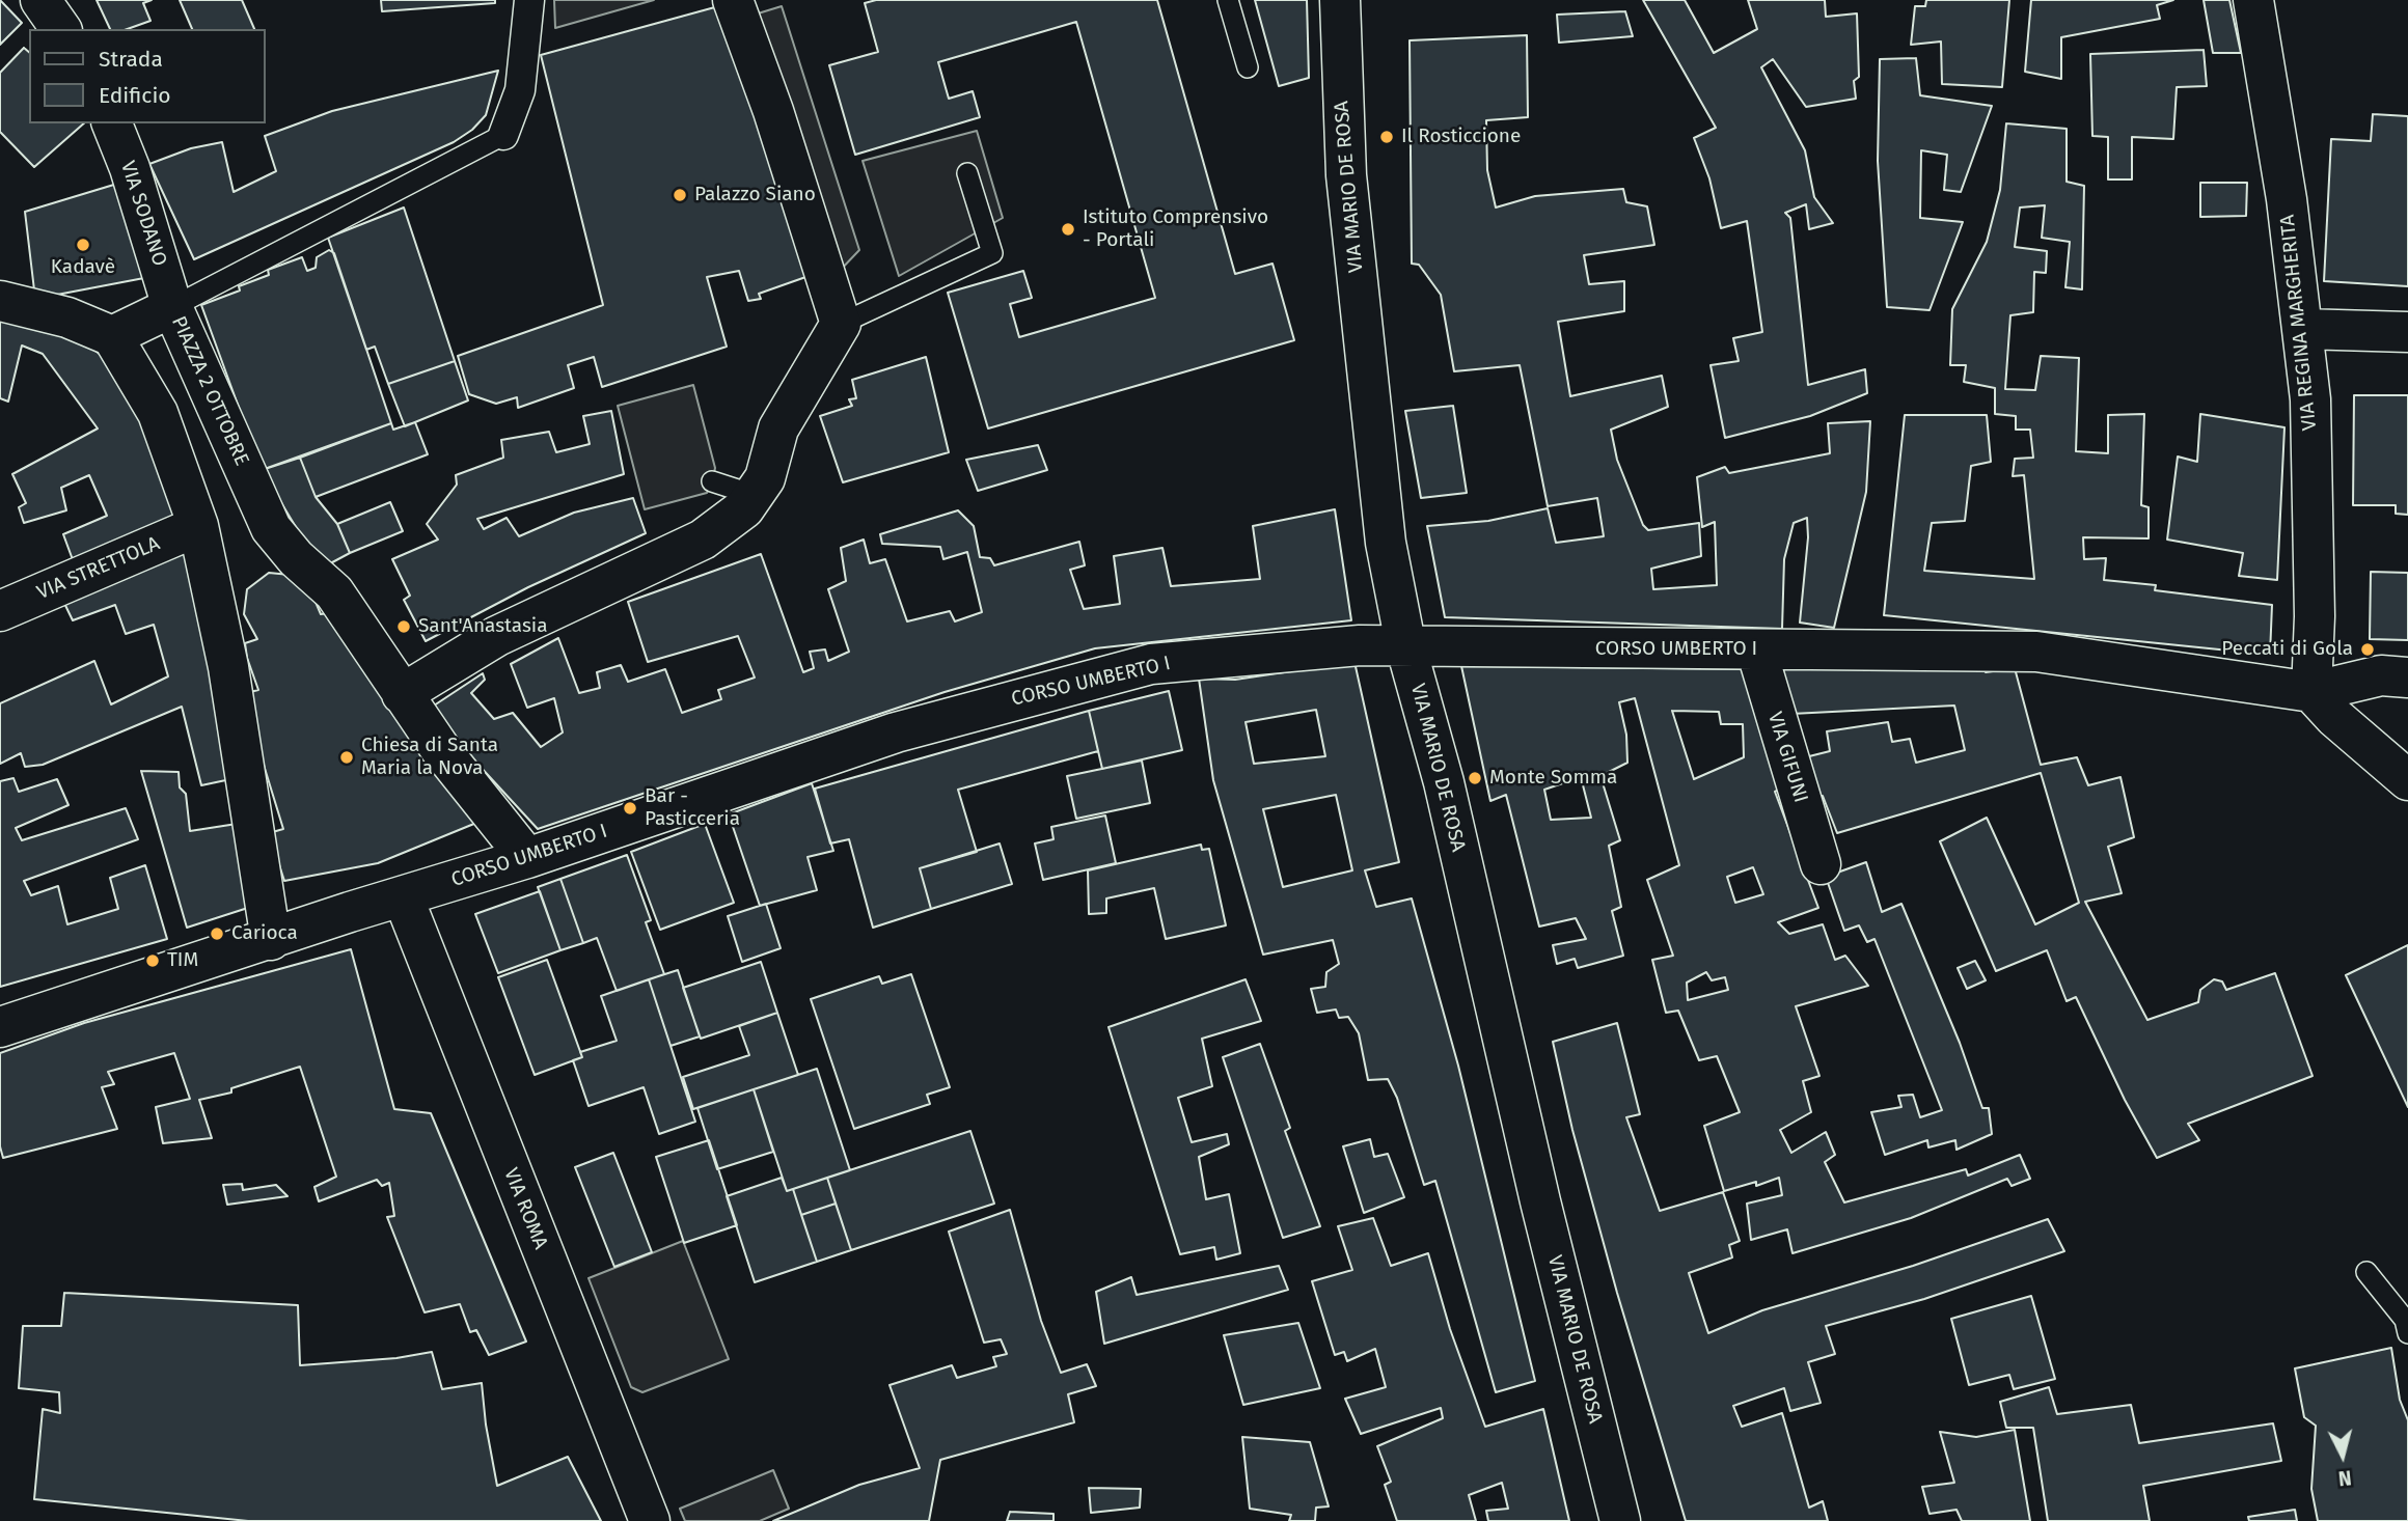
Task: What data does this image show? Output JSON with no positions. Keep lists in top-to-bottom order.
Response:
{
  "streets": {
    "street": [
      "VIA MARIO DE ROSA",
      "VIA SODANO",
      "VIA REGINA MARGHERITA",
      "PIAZZA 2 OTTOBRE",
      "VIA STRETTOLA",
      "CORSO UMBERTO I",
      "VIA GIFUNI",
      "VIA ROMA"
    ]
  },
  "crossings": [
    ["VIA MARIO DE ROSA", "CORSO UMBERTO I"],
    ["VIA SODANO", "PIAZZA 2 OTTOBRE"],
    ["VIA REGINA MARGHERITA", "CORSO UMBERTO I"],
    ["PIAZZA 2 OTTOBRE", "CORSO UMBERTO I"],
    ["CORSO UMBERTO I", "VIA GIFUNI"],
    ["CORSO UMBERTO I", "VIA ROMA"]
  ],
  "places": [
    "Il Rosticcione",
    "Palazzo Siano",
    "Istituto Comprensivo - Portali",
    "Kadavè",
    "Sant'Anastasia",
    "Peccati di Gola",
    "Chiesa di Santa Maria la Nova",
    "Monte Somma",
    "Bar - Pasticceria",
    "Carioca",
    "TIM"
  ],
  "legend": ["Strada", "Edificio"],
  "north": "bottom"
}
